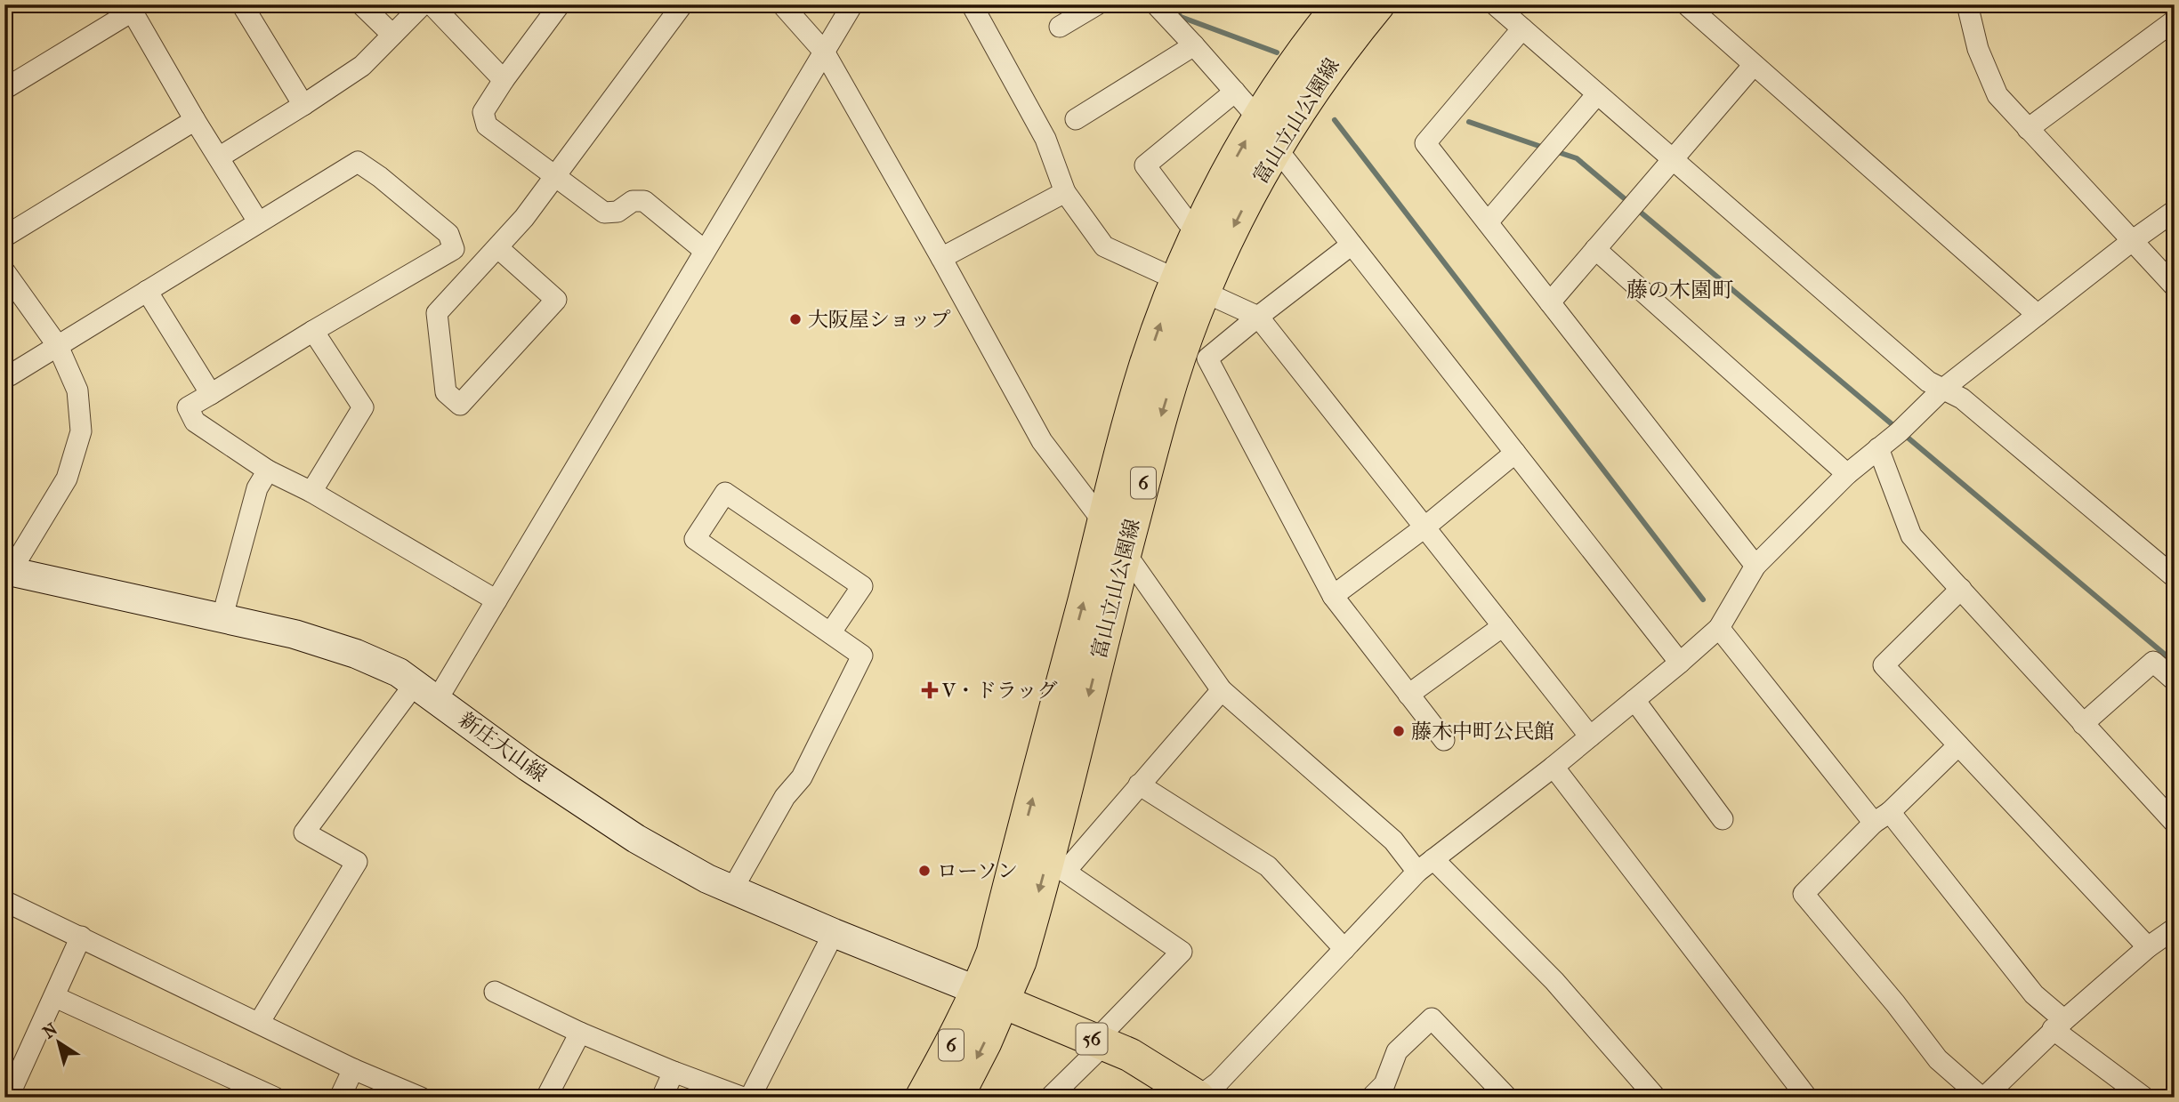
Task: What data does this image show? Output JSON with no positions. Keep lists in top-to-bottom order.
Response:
{
  "streets": {
    "main road": [
      "富山立山公園線",
      "6",
      "新庄大山線",
      "56"
    ]
  },
  "crossings": [
    ["富山立山公園線", "新庄大山線"],
    ["富山立山公園線", "56"],
    ["新庄大山線", "56"]
  ],
  "districts": ["藤の木園町"],
  "places": {
    "other": ["大阪屋ショップ", "藤木中町公民館", "ローソン"],
    "health": ["V・ドラッグ"]
  },
  "north": "top left"
}
